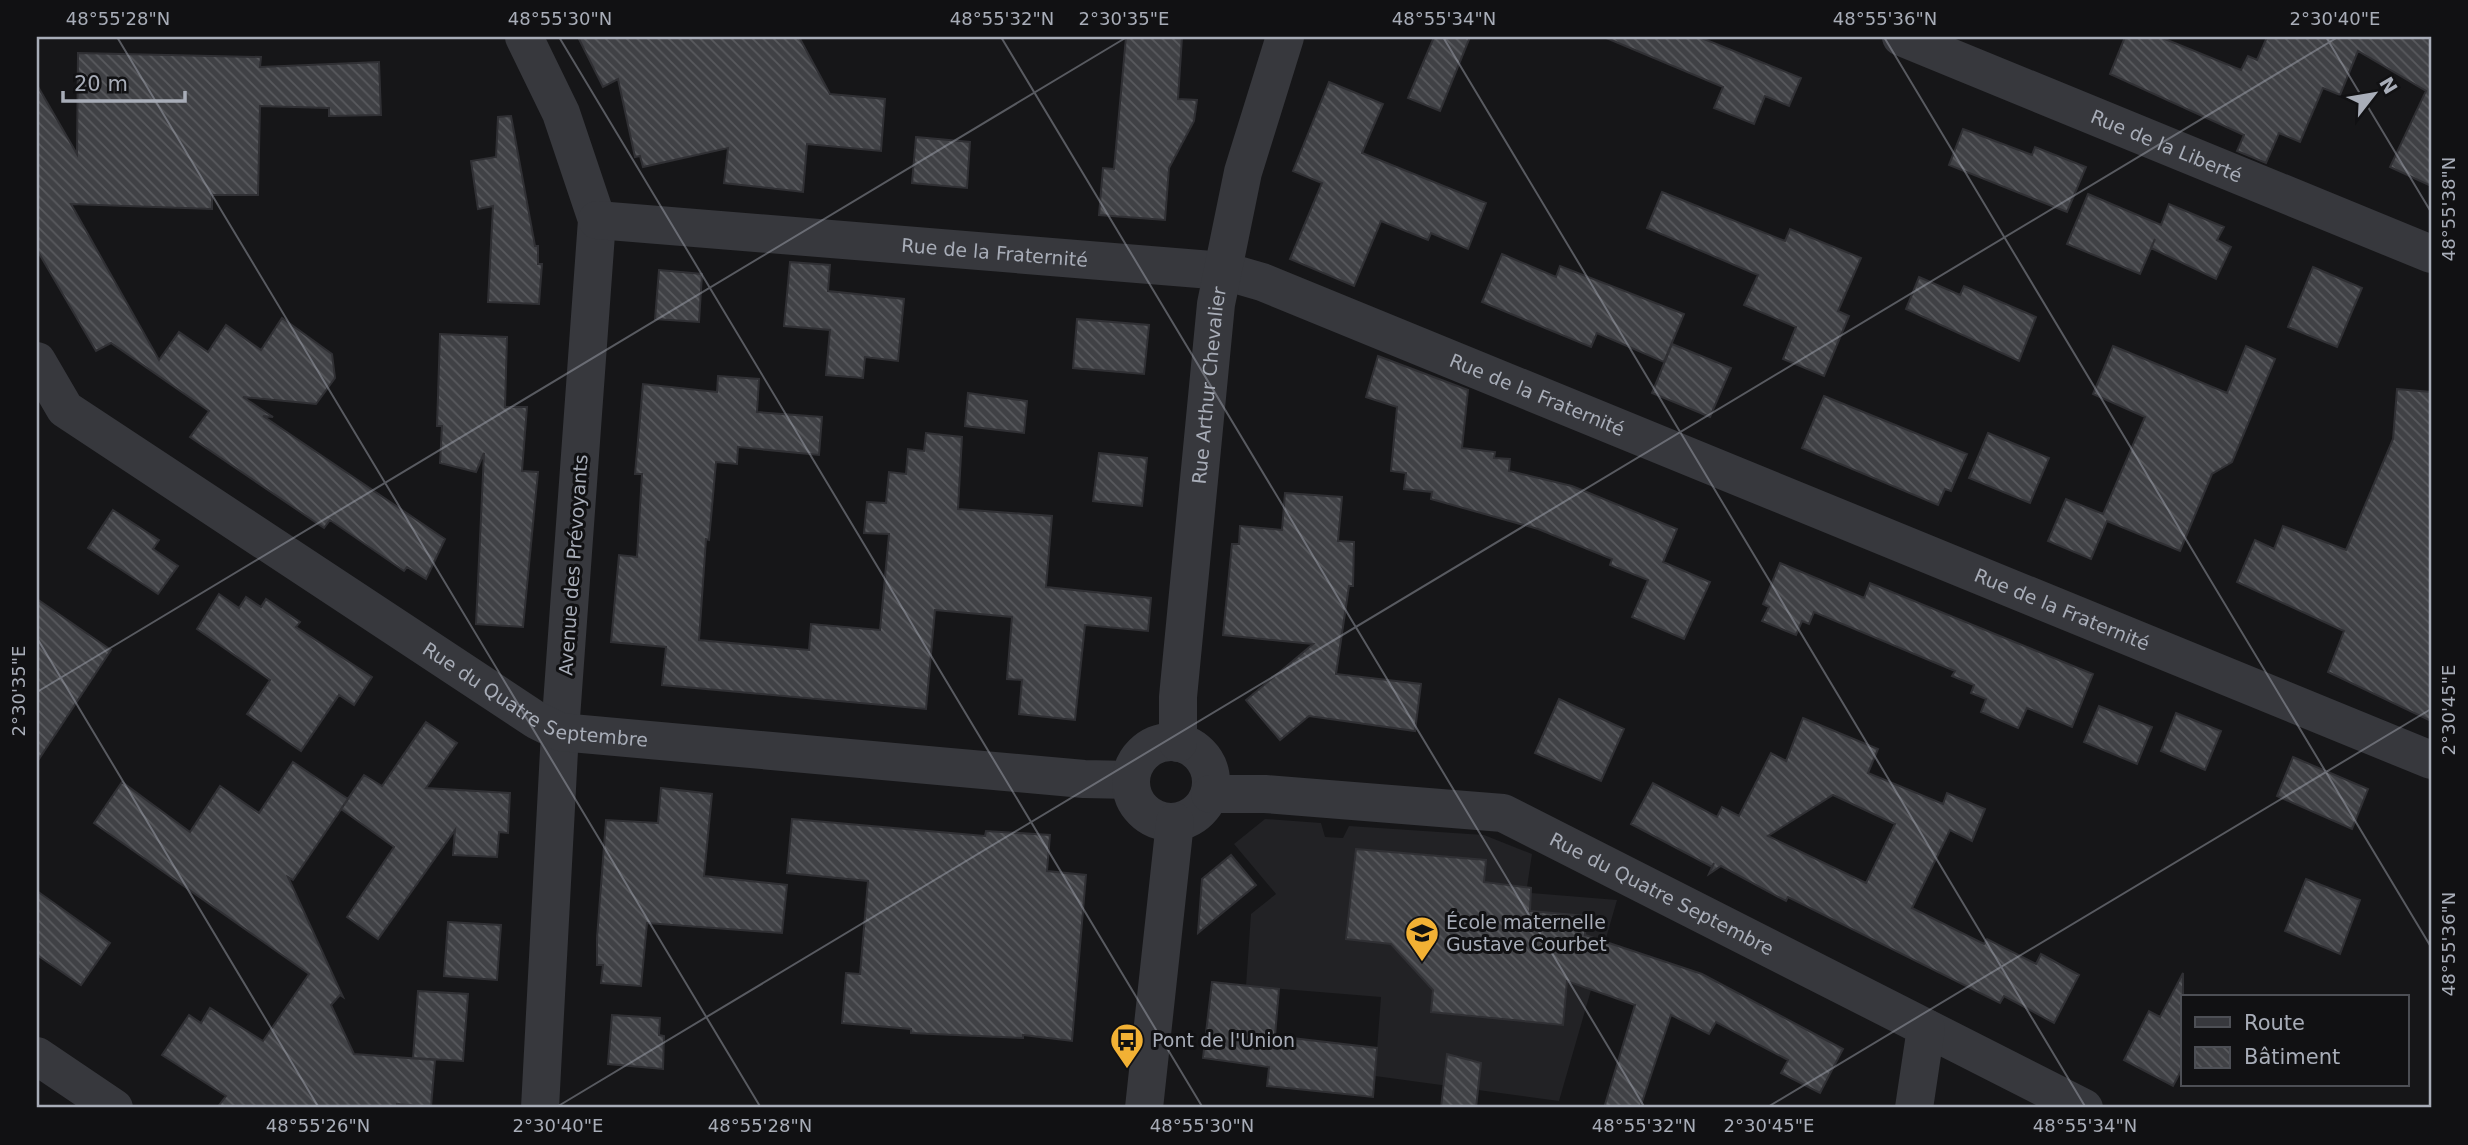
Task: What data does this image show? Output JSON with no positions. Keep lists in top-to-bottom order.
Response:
{
  "streets": {
    "street": [
      "Rue de la Liberté",
      "Rue de la Fraternité",
      "Rue Arthur Chevalier",
      "Avenue des Prévoyants",
      "Rue du Quatre Septembre"
    ]
  },
  "crossings": [
    ["Rue de la Fraternité", "Rue Arthur Chevalier"],
    ["Rue de la Fraternité", "Avenue des Prévoyants"],
    ["Rue Arthur Chevalier", "Rue du Quatre Septembre"],
    ["Avenue des Prévoyants", "Rue du Quatre Septembre"]
  ],
  "places": {
    "school or university": ["École maternelle Gustave Courbet"],
    "bus stop": ["Pont de l'Union"]
  },
  "legend": ["Route", "Bâtiment"],
  "scale_bar": "20 m",
  "north": "top right",
  "coordinates": [
    "48°55'28\"N",
    "48°55'30\"N",
    "48°55'32\"N",
    "2°30'35\"E",
    "48°55'34\"N",
    "48°55'36\"N",
    "2°30'40\"E",
    "48°55'38\"N",
    "2°30'45\"E",
    "48°55'26\"N"
  ]
}
